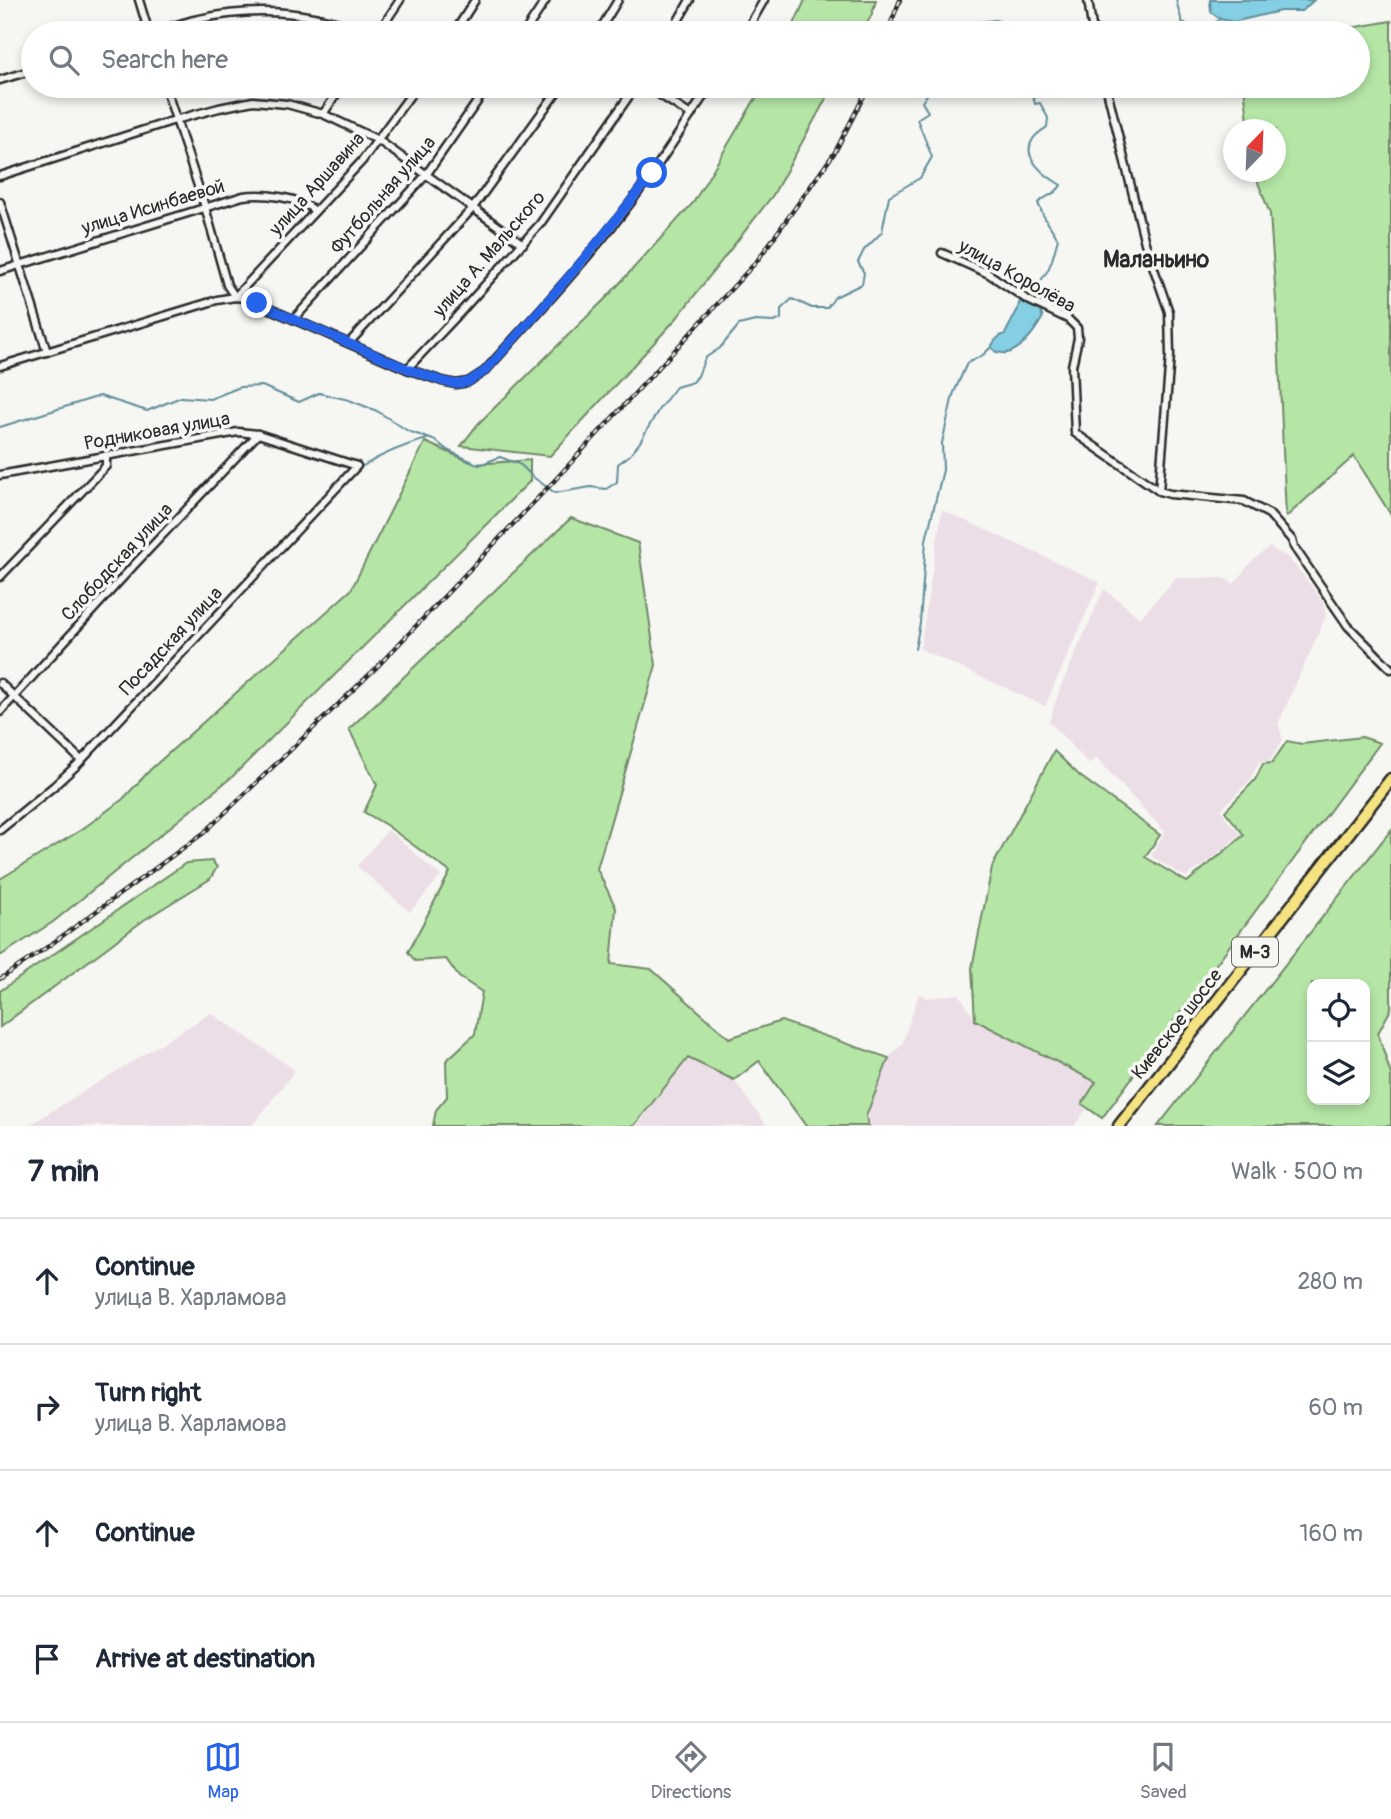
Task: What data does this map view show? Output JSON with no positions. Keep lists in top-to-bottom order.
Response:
{
  "streets": {
    "highway": ["М-3", "Киевское шоссе"],
    "street": [
      "улица Аршавина",
      "Футбольная улица",
      "улица Исинбаевой",
      "улица А. Мальского",
      "улица Королёва",
      "Родниковая улица",
      "Слободская улица",
      "Посадская улица"
    ]
  },
  "crossings": [
    ["улица Аршавина", "улица Исинбаевой"],
    ["Родниковая улица", "Слободская улица"],
    ["Родниковая улица", "Посадская улица"]
  ],
  "districts": ["Маланьино"],
  "north": "top right",
  "page": {
    "search": "Search here",
    "heading": ["7 min", "Walk · 500 m"],
    "list": [
      ["Continue", "улица В. Харламова", "280 m"],
      ["Turn right", "улица В. Харламова", "60 m"],
      ["Continue", "160 m"],
      "Arrive at destination"
    ],
    "nav": ["Map", "Directions", "Saved"]
  }
}
